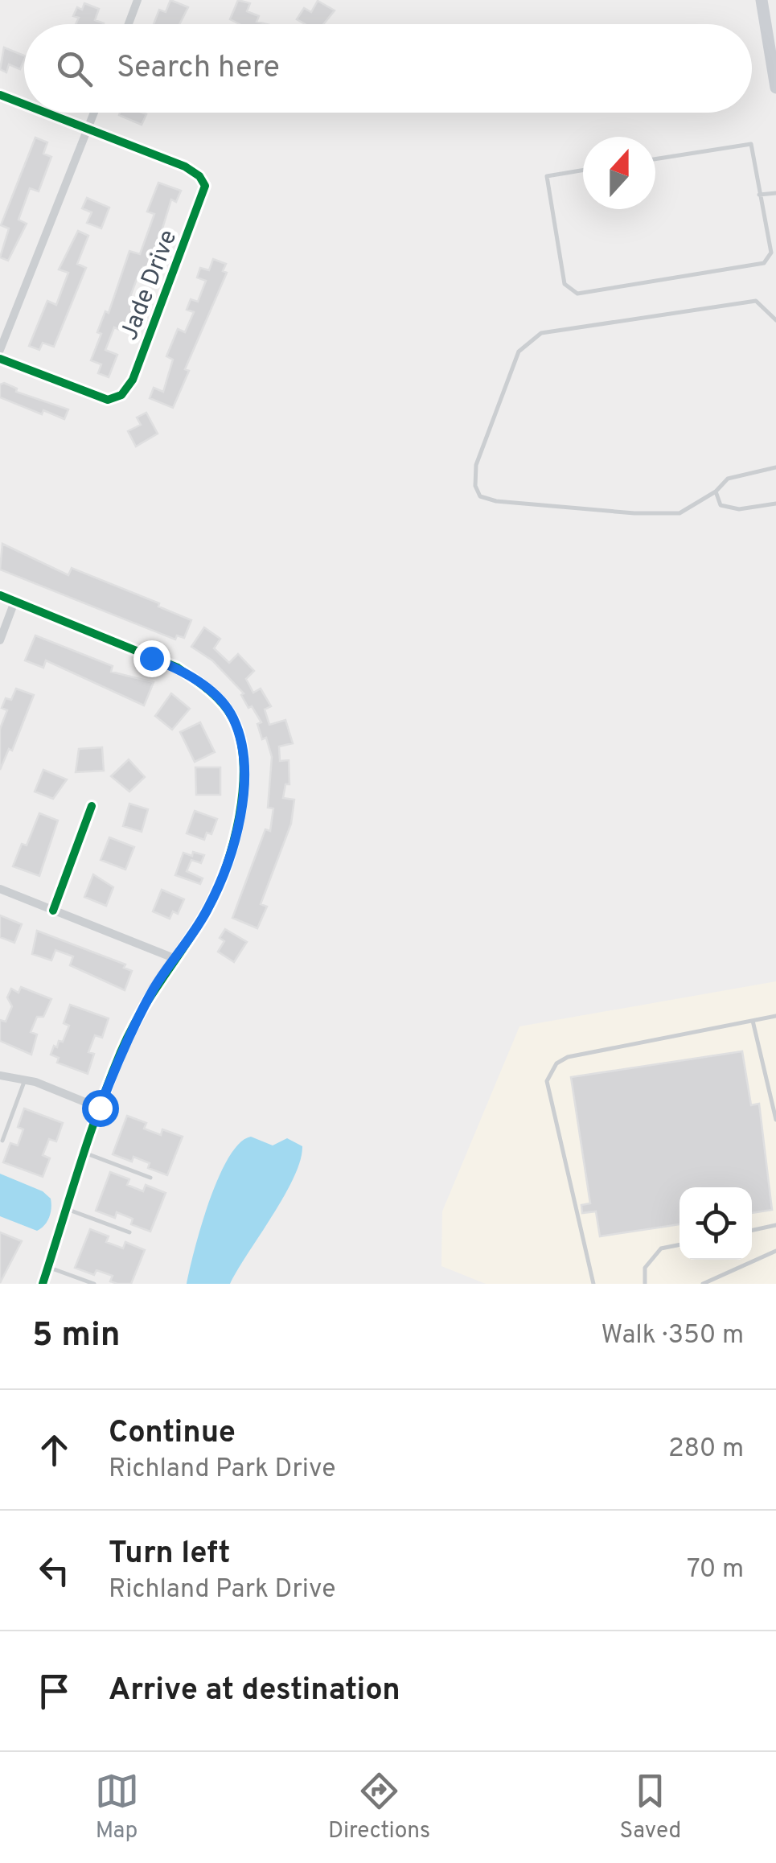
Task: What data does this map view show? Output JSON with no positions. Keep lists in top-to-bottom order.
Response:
{
  "streets": {
    "street": ["Jade Drive"]
  },
  "north": "top",
  "page": {
    "search": "Search here",
    "heading": ["5 min", "Walk · 350 m"],
    "list": [
      ["Continue", "Richland Park Drive", "280 m"],
      ["Turn left", "Richland Park Drive", "70 m"],
      "Arrive at destination"
    ],
    "nav": ["Map", "Directions", "Saved"]
  }
}
